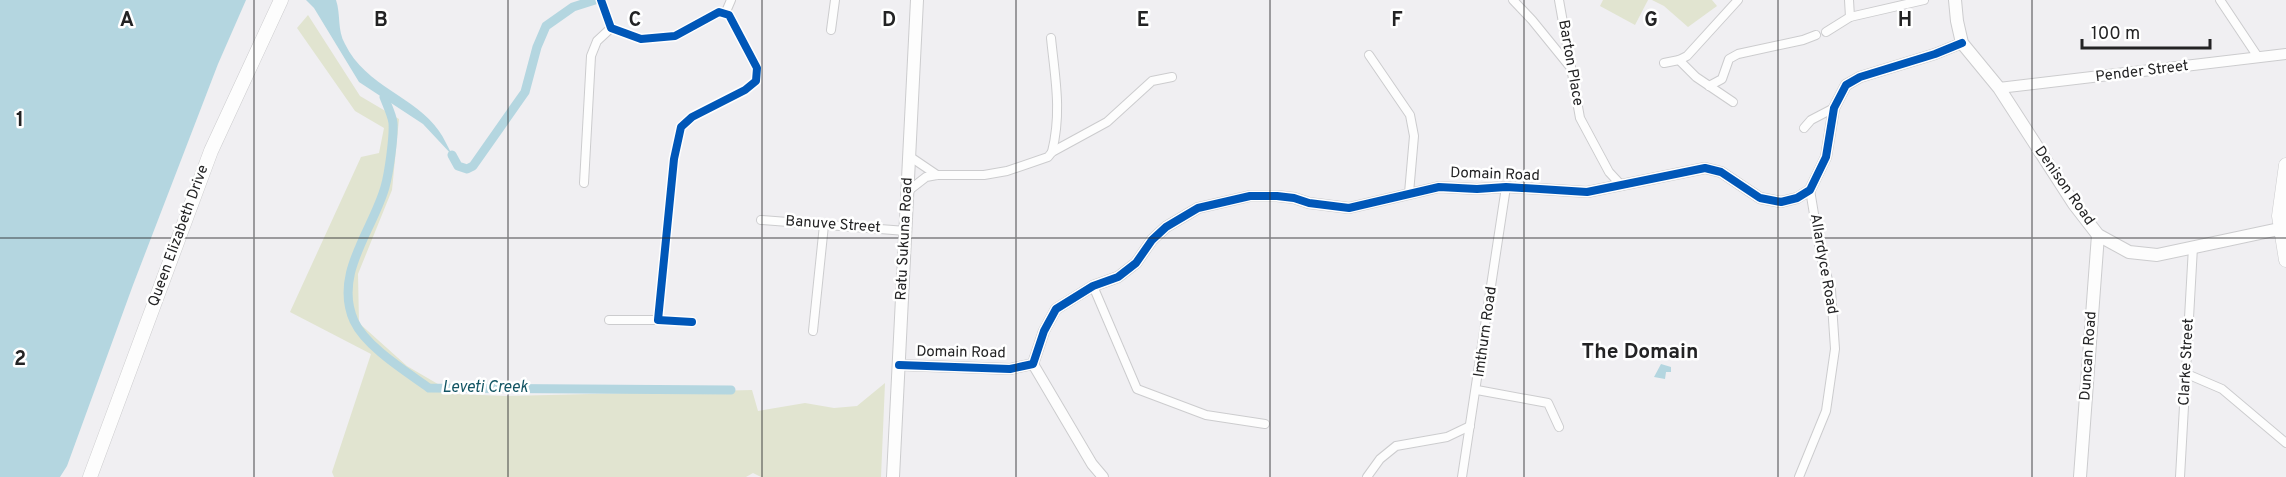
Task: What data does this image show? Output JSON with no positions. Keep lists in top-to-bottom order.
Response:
{
  "streets": {
    "main road": [
      "Denison Road",
      "Queen Elizabeth Drive",
      "Ratu Sukuna Road",
      "Duncan Road"
    ],
    "street": [
      "Barton Place",
      "Pender Street",
      "Domain Road",
      "Banuve Street",
      "Allardyce Road",
      "Imthurn Road",
      "Clarke Street"
    ]
  },
  "crossings": [
    ["Barton Place", "Domain Road"],
    ["Pender Street", "Denison Road"],
    ["Domain Road", "Ratu Sukuna Road"],
    ["Domain Road", "Allardyce Road"],
    ["Domain Road", "Imthurn Road"],
    ["Denison Road", "Duncan Road"],
    ["Denison Road", "Clarke Street"],
    ["Banuve Street", "Ratu Sukuna Road"]
  ],
  "districts": ["The Domain"],
  "water": ["Leveti Creek"],
  "scale_bar": "100 m",
  "grid": {
    "columns": [
      "A",
      "B",
      "C",
      "D",
      "E",
      "F",
      "G",
      "H"
    ],
    "rows": ["1", "2"]
  }
}
